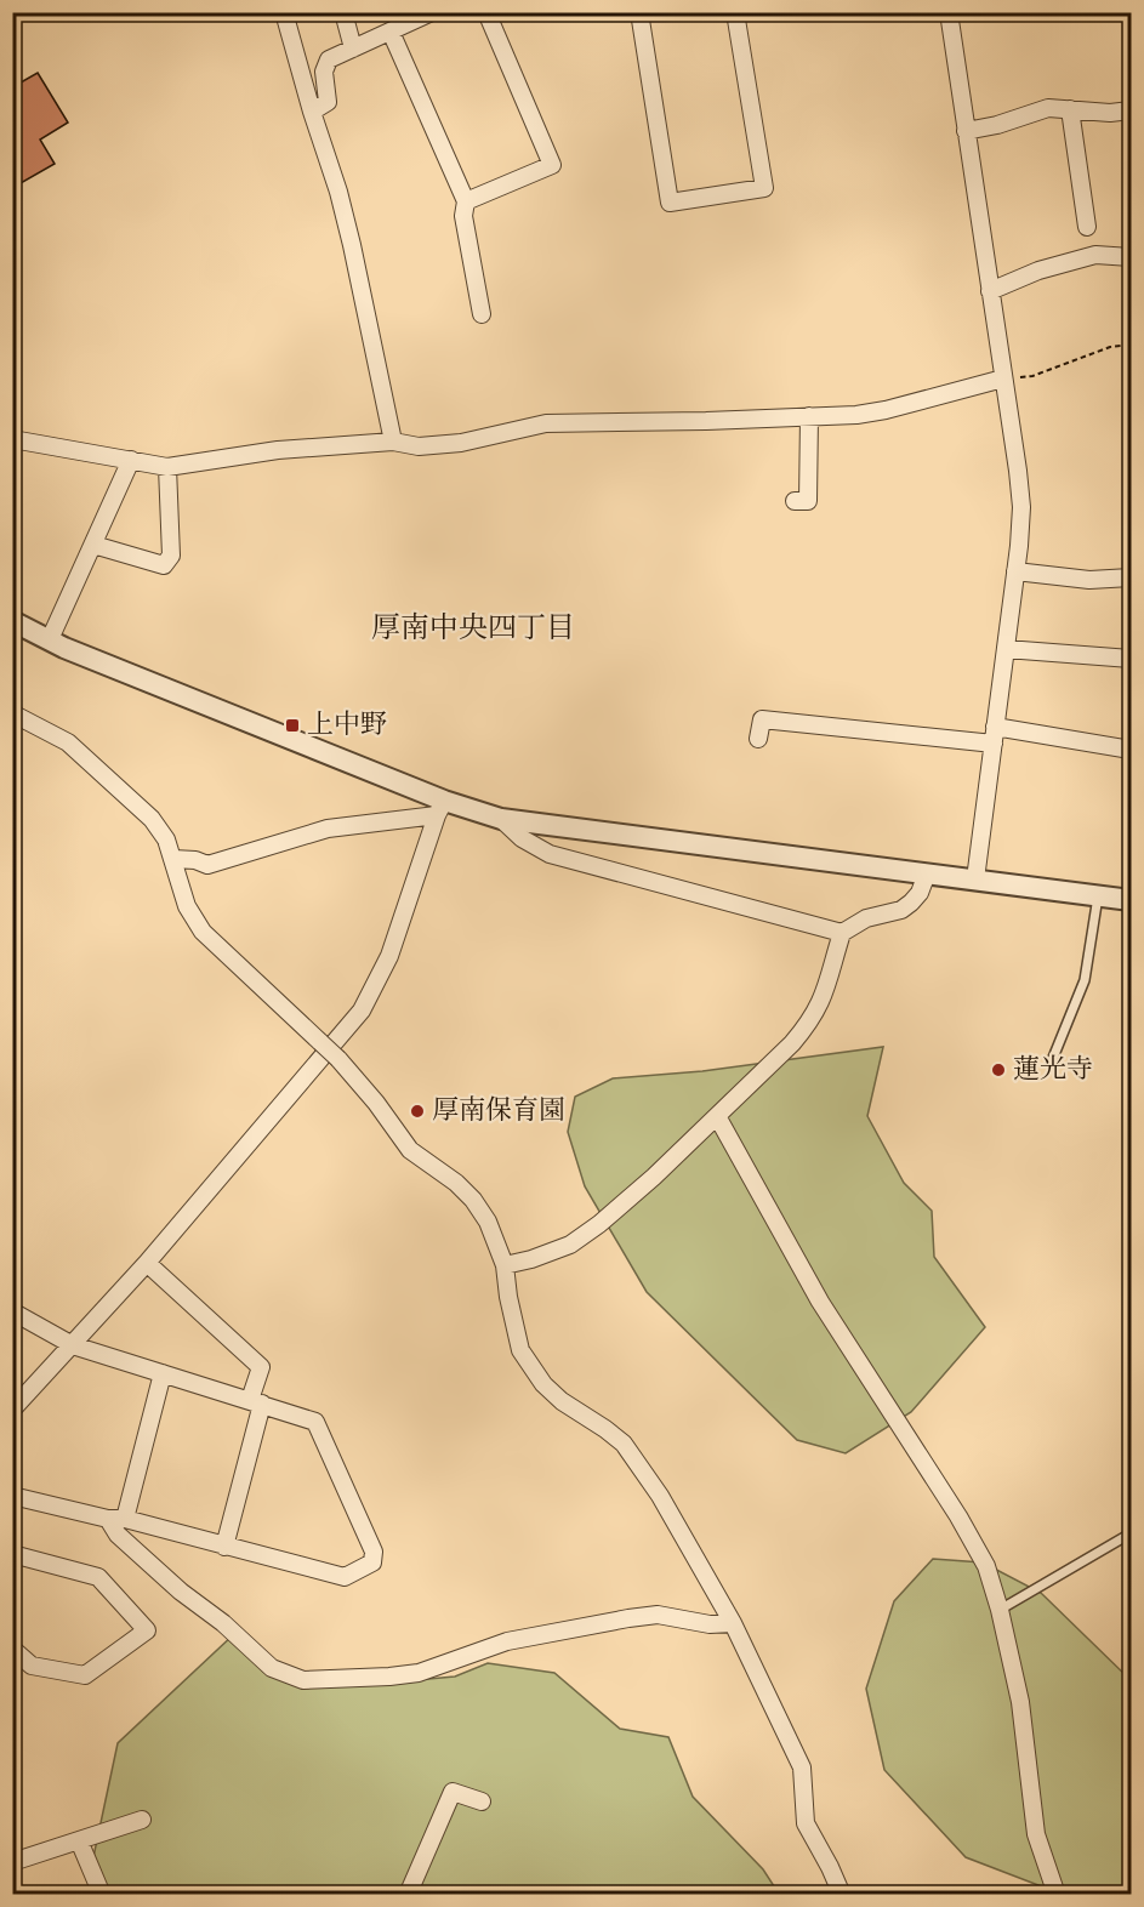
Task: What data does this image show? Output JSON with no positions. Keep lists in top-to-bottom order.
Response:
{
  "districts": ["厚南中央四丁目"],
  "places": {
    "transit": ["上中野"],
    "other": ["蓮光寺", "厚南保育園"]
  }
}
